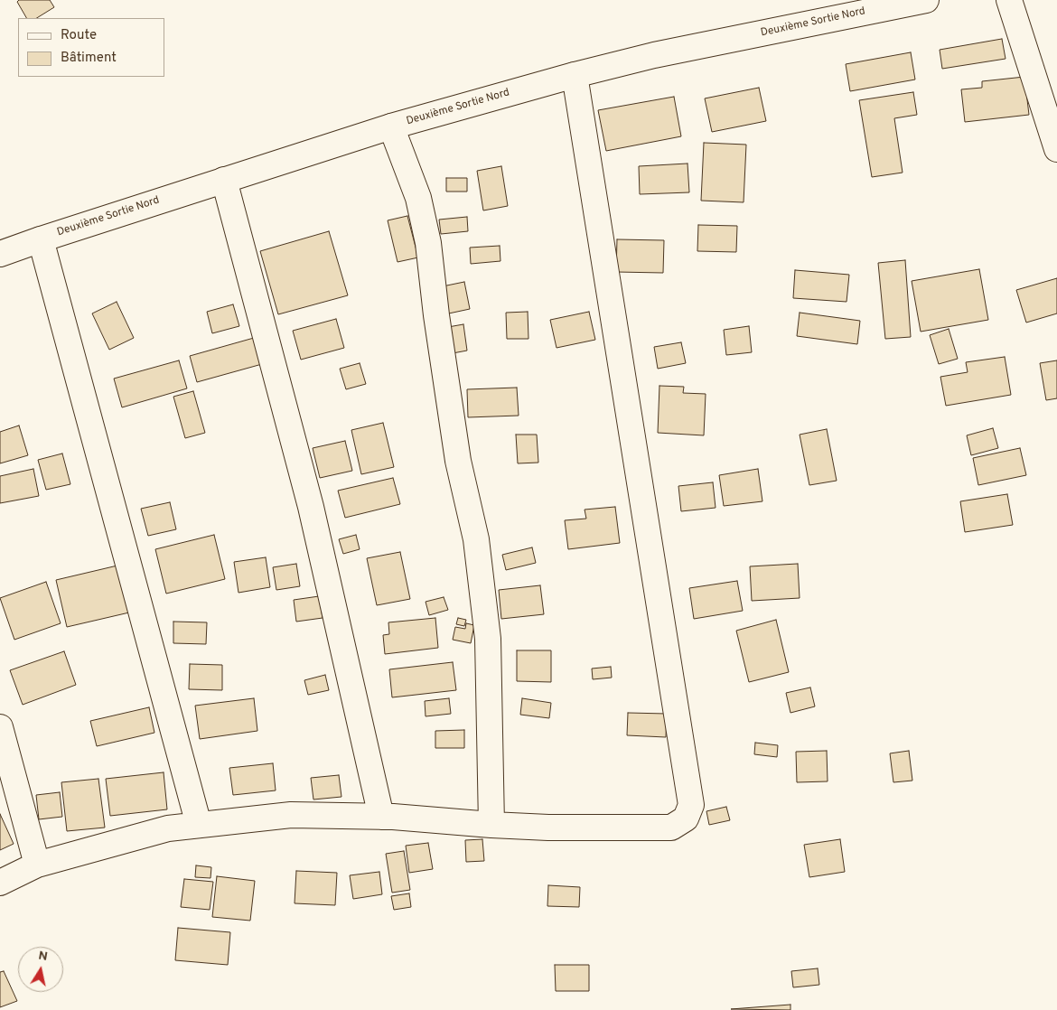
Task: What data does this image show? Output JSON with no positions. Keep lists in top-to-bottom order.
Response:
{
  "streets": {
    "street": ["Deuxième Sortie Nord"]
  },
  "legend": ["Route", "Bâtiment"],
  "north": "top"
}
